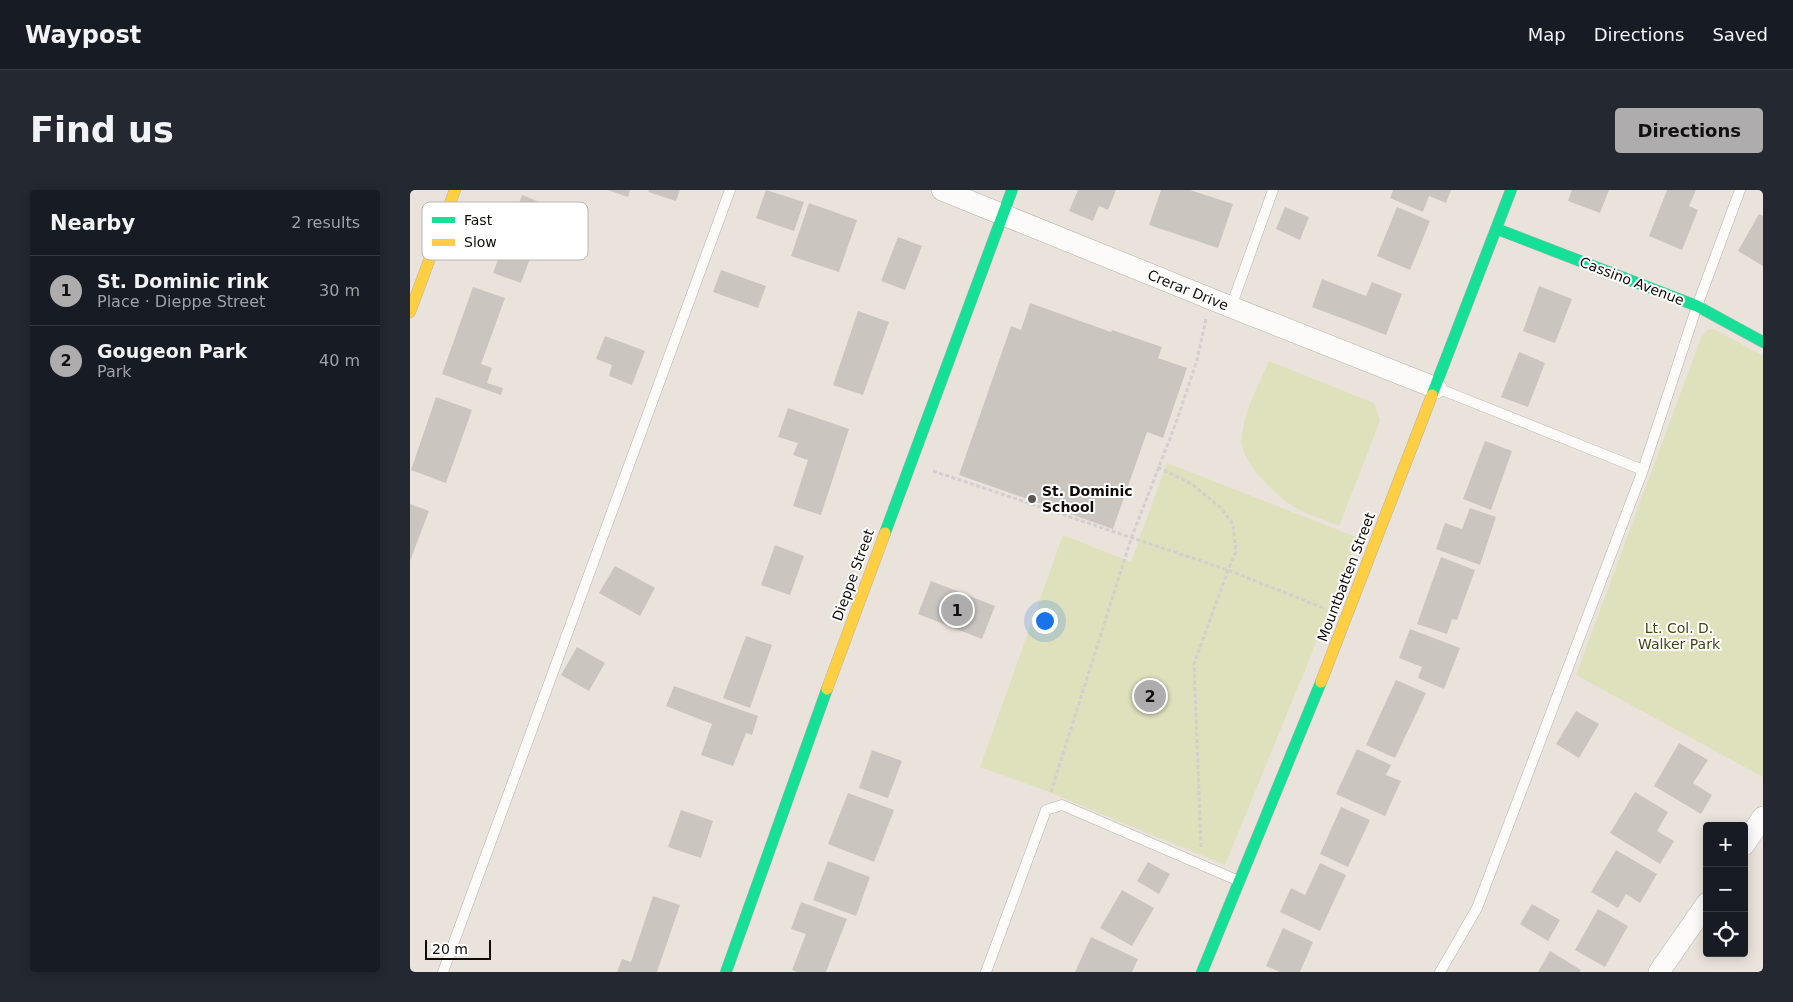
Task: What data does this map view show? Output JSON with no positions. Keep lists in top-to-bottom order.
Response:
{
  "streets": {
    "street": [
      "Cassino Avenue",
      "Crerar Drive",
      "Dieppe Street",
      "Mountbatten Street"
    ]
  },
  "crossings": [
    ["Cassino Avenue", "Mountbatten Street"],
    ["Crerar Drive", "Dieppe Street"],
    ["Crerar Drive", "Mountbatten Street"]
  ],
  "parks": ["Lt. Col. D. Walker Park"],
  "places": ["St. Dominic School"],
  "legend": ["Fast", "Slow"],
  "scale_bar": "20 m",
  "page": {
    "header": "Waypost",
    "nav": ["Map", "Directions", "Saved"],
    "buttons": "Directions",
    "title": "Find us",
    "heading": ["Nearby", "2 results"],
    "list": [
      {
        "mark": "1",
        "name": "St. Dominic rink",
        "note": "Place · Dieppe Street",
        "value": "30 m"
      },
      {
        "mark": "2",
        "name": "Gougeon Park",
        "note": "Park",
        "value": "40 m"
      }
    ],
    "pins": ["1", "2"],
    "map_buttons": ["+", "−"],
    "scale": "20 m"
  }
}
